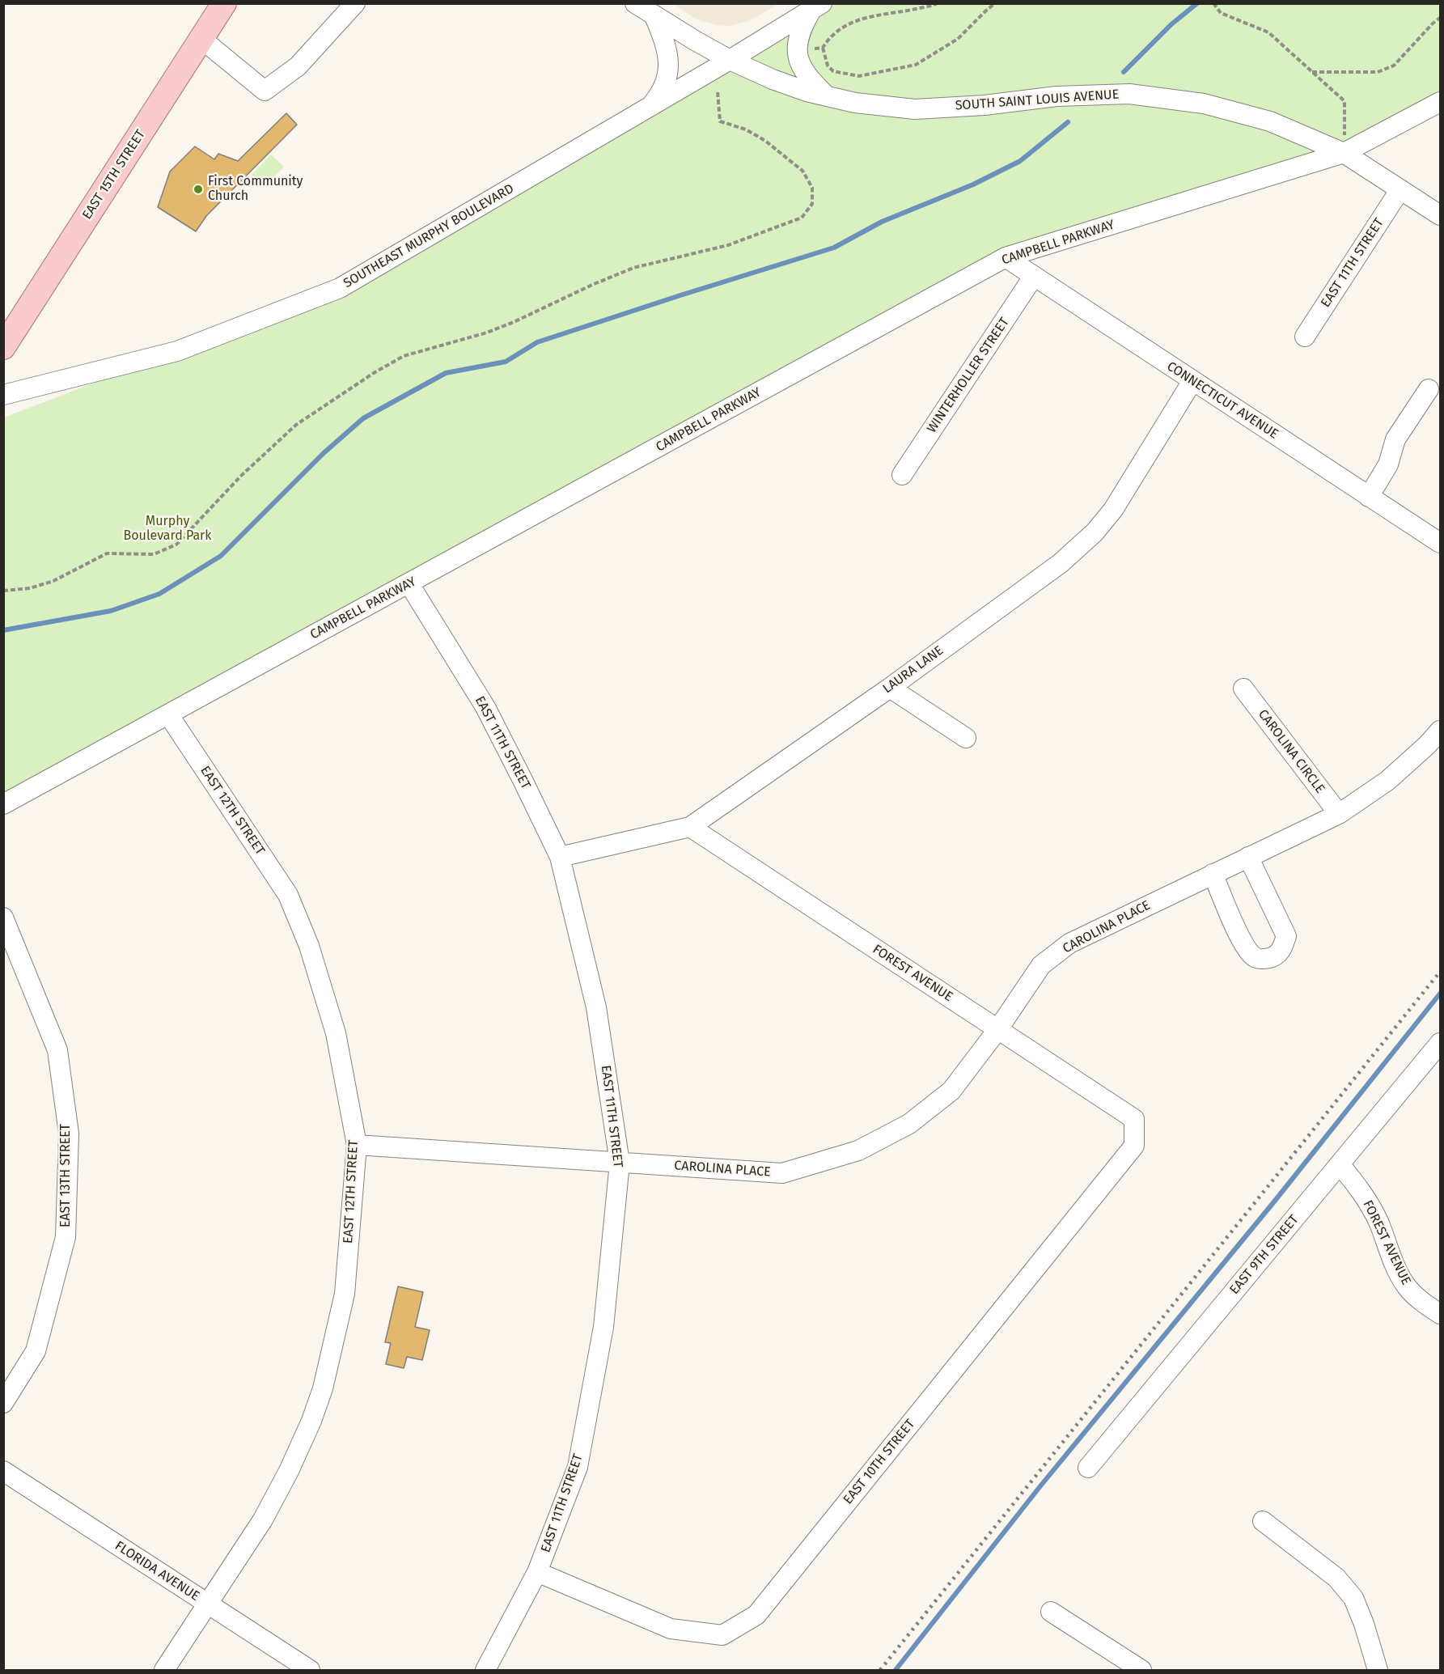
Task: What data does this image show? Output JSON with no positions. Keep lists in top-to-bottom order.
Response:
{
  "streets": {
    "main road": ["EAST 15TH STREET"],
    "street": [
      "SOUTH SAINT LOUIS AVENUE",
      "SOUTHEAST MURPHY BOULEVARD",
      "CAMPBELL PARKWAY",
      "EAST 11TH STREET",
      "WINTERHOLLER STREET",
      "CONNECTICUT AVENUE",
      "LAURA LANE",
      "CAROLINA CIRCLE",
      "EAST 12TH STREET",
      "CAROLINA PLACE",
      "FOREST AVENUE",
      "EAST 13TH STREET",
      "EAST 9TH STREET",
      "EAST 10TH STREET",
      "FLORIDA AVENUE"
    ]
  },
  "crossings": [
    ["SOUTH SAINT LOUIS AVENUE", "SOUTHEAST MURPHY BOULEVARD"],
    ["SOUTH SAINT LOUIS AVENUE", "CAMPBELL PARKWAY"],
    ["SOUTH SAINT LOUIS AVENUE", "EAST 11TH STREET"],
    ["CAMPBELL PARKWAY", "EAST 11TH STREET"],
    ["CAMPBELL PARKWAY", "CONNECTICUT AVENUE"],
    ["CAMPBELL PARKWAY", "EAST 12TH STREET"],
    ["EAST 11TH STREET", "LAURA LANE"],
    ["EAST 11TH STREET", "CAROLINA PLACE"],
    ["EAST 11TH STREET", "EAST 10TH STREET"],
    ["WINTERHOLLER STREET", "CONNECTICUT AVENUE"],
    ["CONNECTICUT AVENUE", "LAURA LANE"],
    ["LAURA LANE", "FOREST AVENUE"],
    ["CAROLINA CIRCLE", "CAROLINA PLACE"],
    ["EAST 12TH STREET", "CAROLINA PLACE"],
    ["EAST 12TH STREET", "FLORIDA AVENUE"],
    ["CAROLINA PLACE", "FOREST AVENUE"],
    ["FOREST AVENUE", "EAST 9TH STREET"],
    ["FOREST AVENUE", "EAST 10TH STREET"]
  ],
  "parks": ["Murphy Boulevard Park"],
  "places": ["First Community Church"]
}
